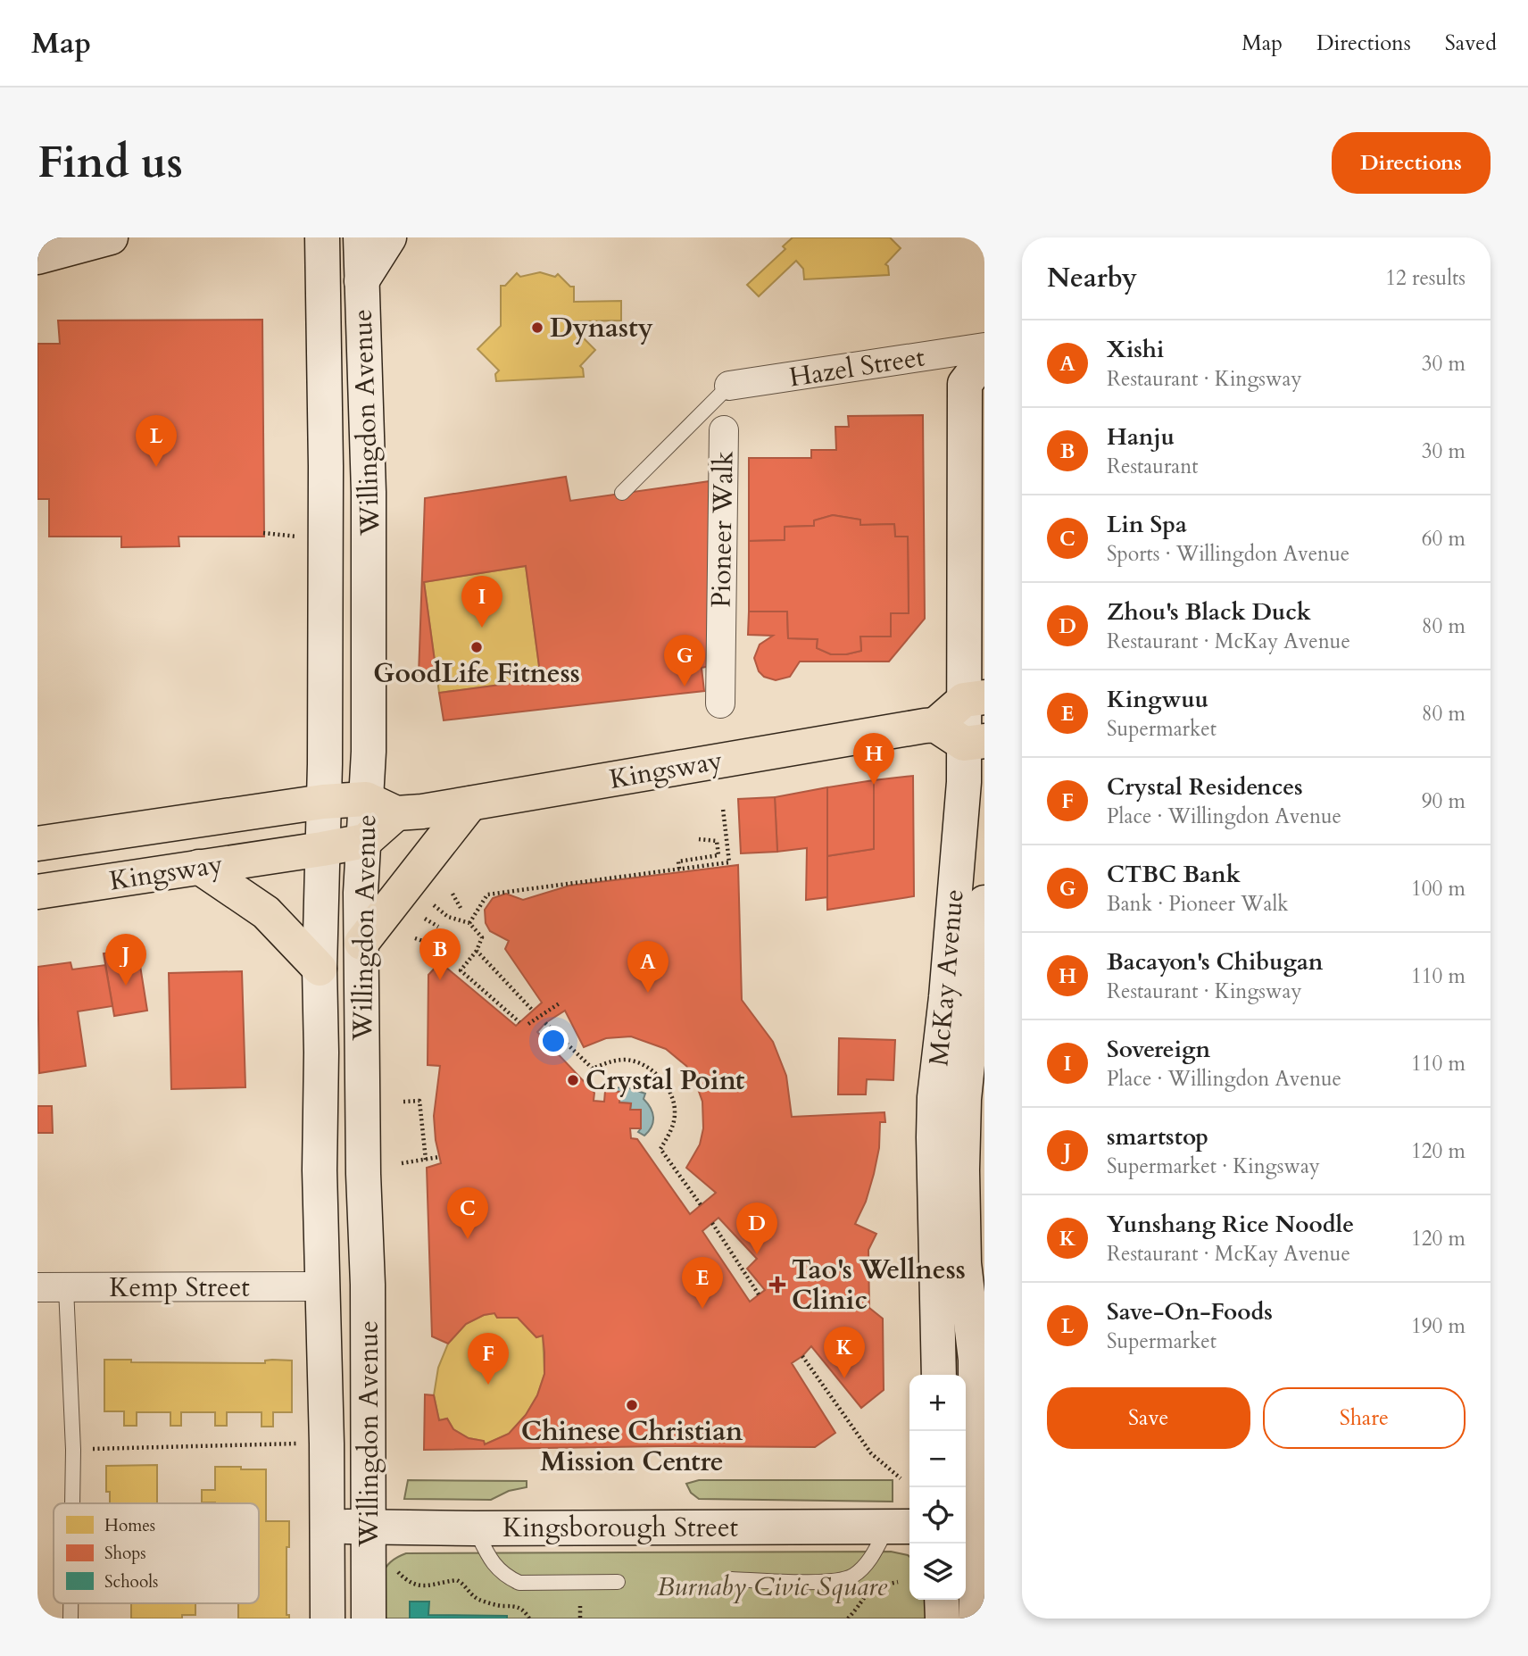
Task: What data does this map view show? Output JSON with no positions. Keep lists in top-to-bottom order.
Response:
{
  "streets": {
    "main road": [
      "Willingdon Avenue",
      "Kingsway",
      "McKay Avenue",
      "Kingsborough Street"
    ],
    "street": ["Hazel Street", "Pioneer Walk", "Kemp Street"]
  },
  "crossings": [
    ["Willingdon Avenue", "Kingsway"],
    ["Willingdon Avenue", "Kemp Street"],
    ["Willingdon Avenue", "Kingsborough Street"]
  ],
  "parks": ["Burnaby Civic Square"],
  "places": {
    "other": [
      "Dynasty",
      "GoodLife Fitness",
      "Crystal Point",
      "Chinese Christian Mission Centre"
    ],
    "health": ["Tao's Wellness Clinic"]
  },
  "legend": ["Homes", "Shops", "Schools"],
  "page": {
    "header": "Map",
    "nav": ["Map", "Directions", "Saved"],
    "buttons": [
      "Directions",
      ["Save", "Share"]
    ],
    "title": "Find us",
    "heading": ["Nearby", "12 results"],
    "list": [
      {
        "mark": "A",
        "name": "Xishi",
        "note": "Restaurant · Kingsway",
        "value": "30 m"
      },
      {
        "mark": "B",
        "name": "Hanju",
        "note": "Restaurant",
        "value": "30 m"
      },
      {
        "mark": "C",
        "name": "Lin Spa",
        "note": "Sports · Willingdon Avenue",
        "value": "60 m"
      },
      {
        "mark": "D",
        "name": "Zhou's Black Duck",
        "note": "Restaurant · McKay Avenue",
        "value": "80 m"
      },
      {
        "mark": "E",
        "name": "Kingwuu",
        "note": "Supermarket",
        "value": "80 m"
      },
      {
        "mark": "F",
        "name": "Crystal Residences",
        "note": "Place · Willingdon Avenue",
        "value": "90 m"
      },
      {
        "mark": "G",
        "name": "CTBC Bank",
        "note": "Bank · Pioneer Walk",
        "value": "100 m"
      },
      {
        "mark": "H",
        "name": "Bacayon's Chibugan",
        "note": "Restaurant · Kingsway",
        "value": "110 m"
      },
      {
        "mark": "I",
        "name": "Sovereign",
        "note": "Place · Willingdon Avenue",
        "value": "110 m"
      },
      {
        "mark": "J",
        "name": "smartstop",
        "note": "Supermarket · Kingsway",
        "value": "120 m"
      },
      {
        "mark": "K",
        "name": "Yunshang Rice Noodle",
        "note": "Restaurant · McKay Avenue",
        "value": "120 m"
      },
      {
        "mark": "L",
        "name": "Save-On-Foods",
        "note": "Supermarket",
        "value": "190 m"
      }
    ],
    "pins": [
      "L",
      "I",
      "G",
      "H",
      "B",
      "J",
      "A",
      "C",
      "D",
      "E",
      "K",
      "F"
    ],
    "map_buttons": ["+", "−"]
  }
}
